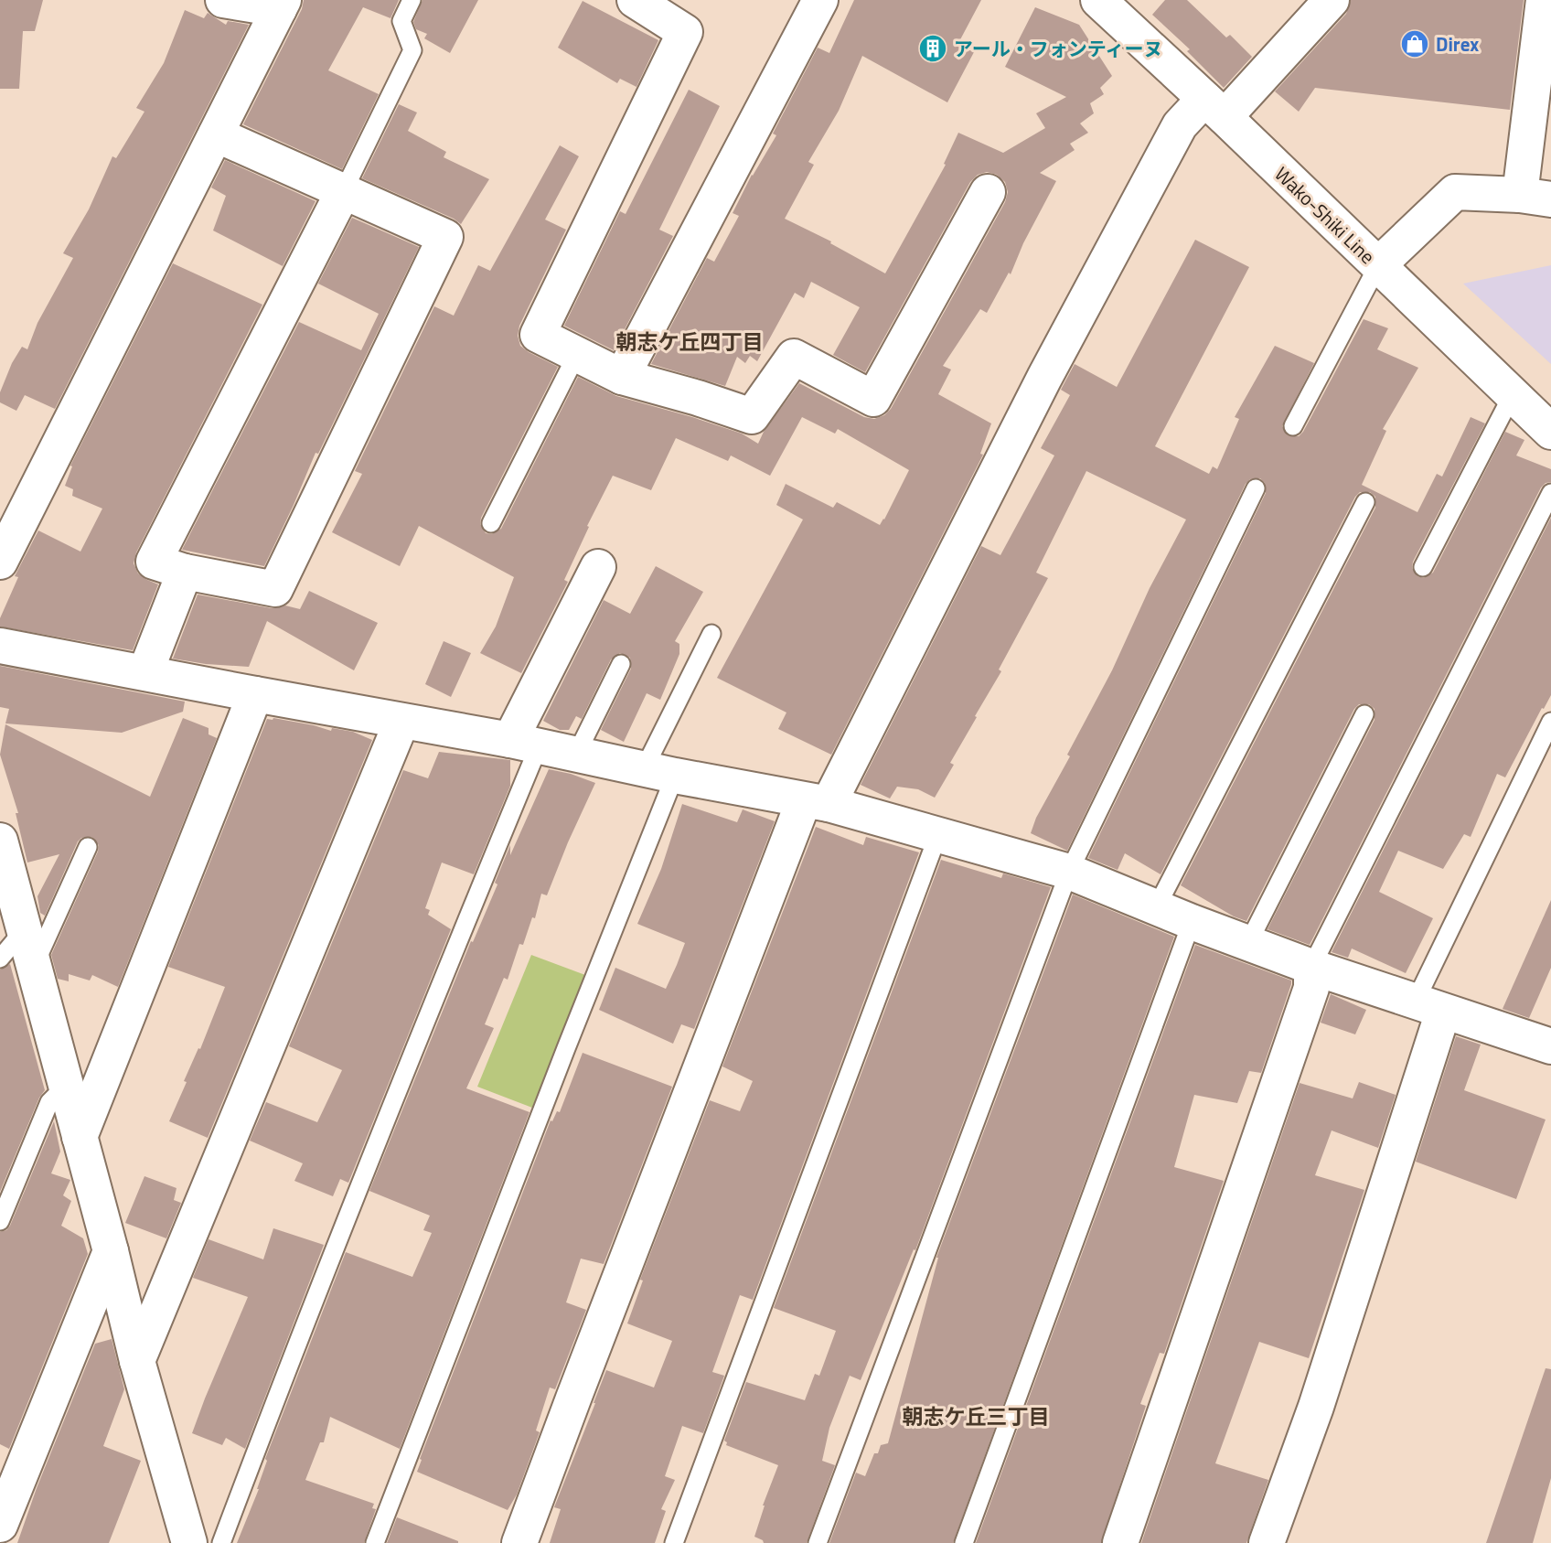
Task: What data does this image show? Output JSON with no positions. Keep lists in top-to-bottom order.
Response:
{
  "streets": {
    "street": ["Wako-Shiki Line"]
  },
  "districts": ["朝志ケ丘四丁目", "朝志ケ丘三丁目"],
  "places": {
    "shop": ["Direx"],
    "building": ["アール・フォンティーヌ"]
  }
}
